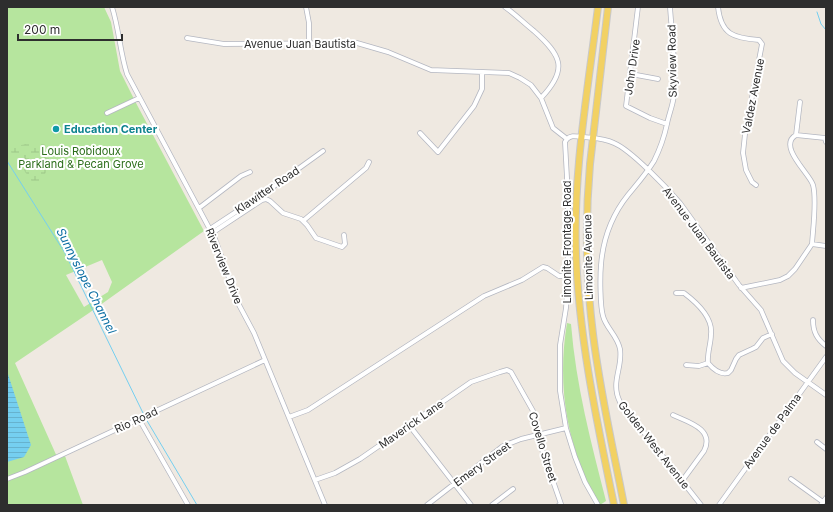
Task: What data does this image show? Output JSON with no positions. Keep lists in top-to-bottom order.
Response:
{
  "streets": {
    "main road": ["Limonite Avenue"],
    "street": [
      "Avenue Juan Bautista",
      "Skyview Road",
      "John Drive",
      "Valdez Avenue",
      "Klawitter Road",
      "Limonite Frontage Road",
      "Riverview Drive",
      "Rio Road",
      "Maverick Lane",
      "Avenue de Palma",
      "Golden West Avenue",
      "Covello Street",
      "Emery Street"
    ]
  },
  "crossings": [
    ["Avenue Juan Bautista", "Skyview Road"],
    ["Avenue Juan Bautista", "Limonite Frontage Road"],
    ["Avenue Juan Bautista", "Limonite Avenue"],
    ["Avenue Juan Bautista", "Avenue de Palma"],
    ["Skyview Road", "John Drive"],
    ["Skyview Road", "Golden West Avenue"],
    ["Klawitter Road", "Riverview Drive"],
    ["Limonite Frontage Road", "Emery Street"],
    ["Riverview Drive", "Rio Road"],
    ["Riverview Drive", "Maverick Lane"],
    ["Maverick Lane", "Covello Street"],
    ["Covello Street", "Emery Street"]
  ],
  "water": ["Sunnyslope Channel"],
  "parks": ["Louis Robidoux Parkland & Pecan Grove"],
  "places": ["Education Center"],
  "scale_bar": "200 m"
}
